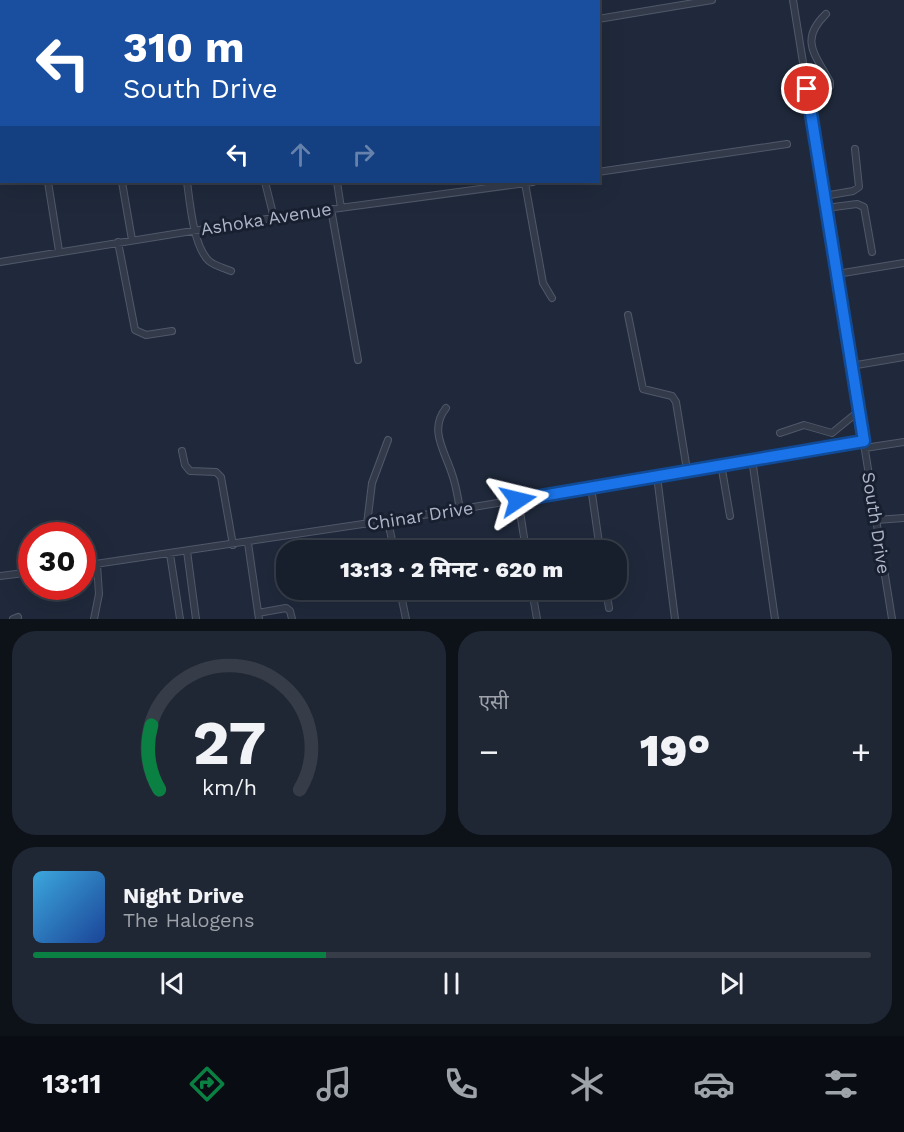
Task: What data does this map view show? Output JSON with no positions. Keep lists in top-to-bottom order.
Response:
{
  "streets": {
    "street": ["Ashoka Avenue", "Chinar Drive", "South Drive"]
  },
  "crossings": [
    ["Chinar Drive", "South Drive"]
  ],
  "page": {
    "turn": ["310 m", "South Drive"],
    "limit": "30",
    "trip": "13:13 · 2 मिनट · 620 m",
    "tile": "एसी",
    "heat": ["−", "19°", "+"],
    "song": ["Night Drive", "The Halogens"],
    "tabs": "13:11",
    "gauge": ["27", "km/h"]
  }
}
